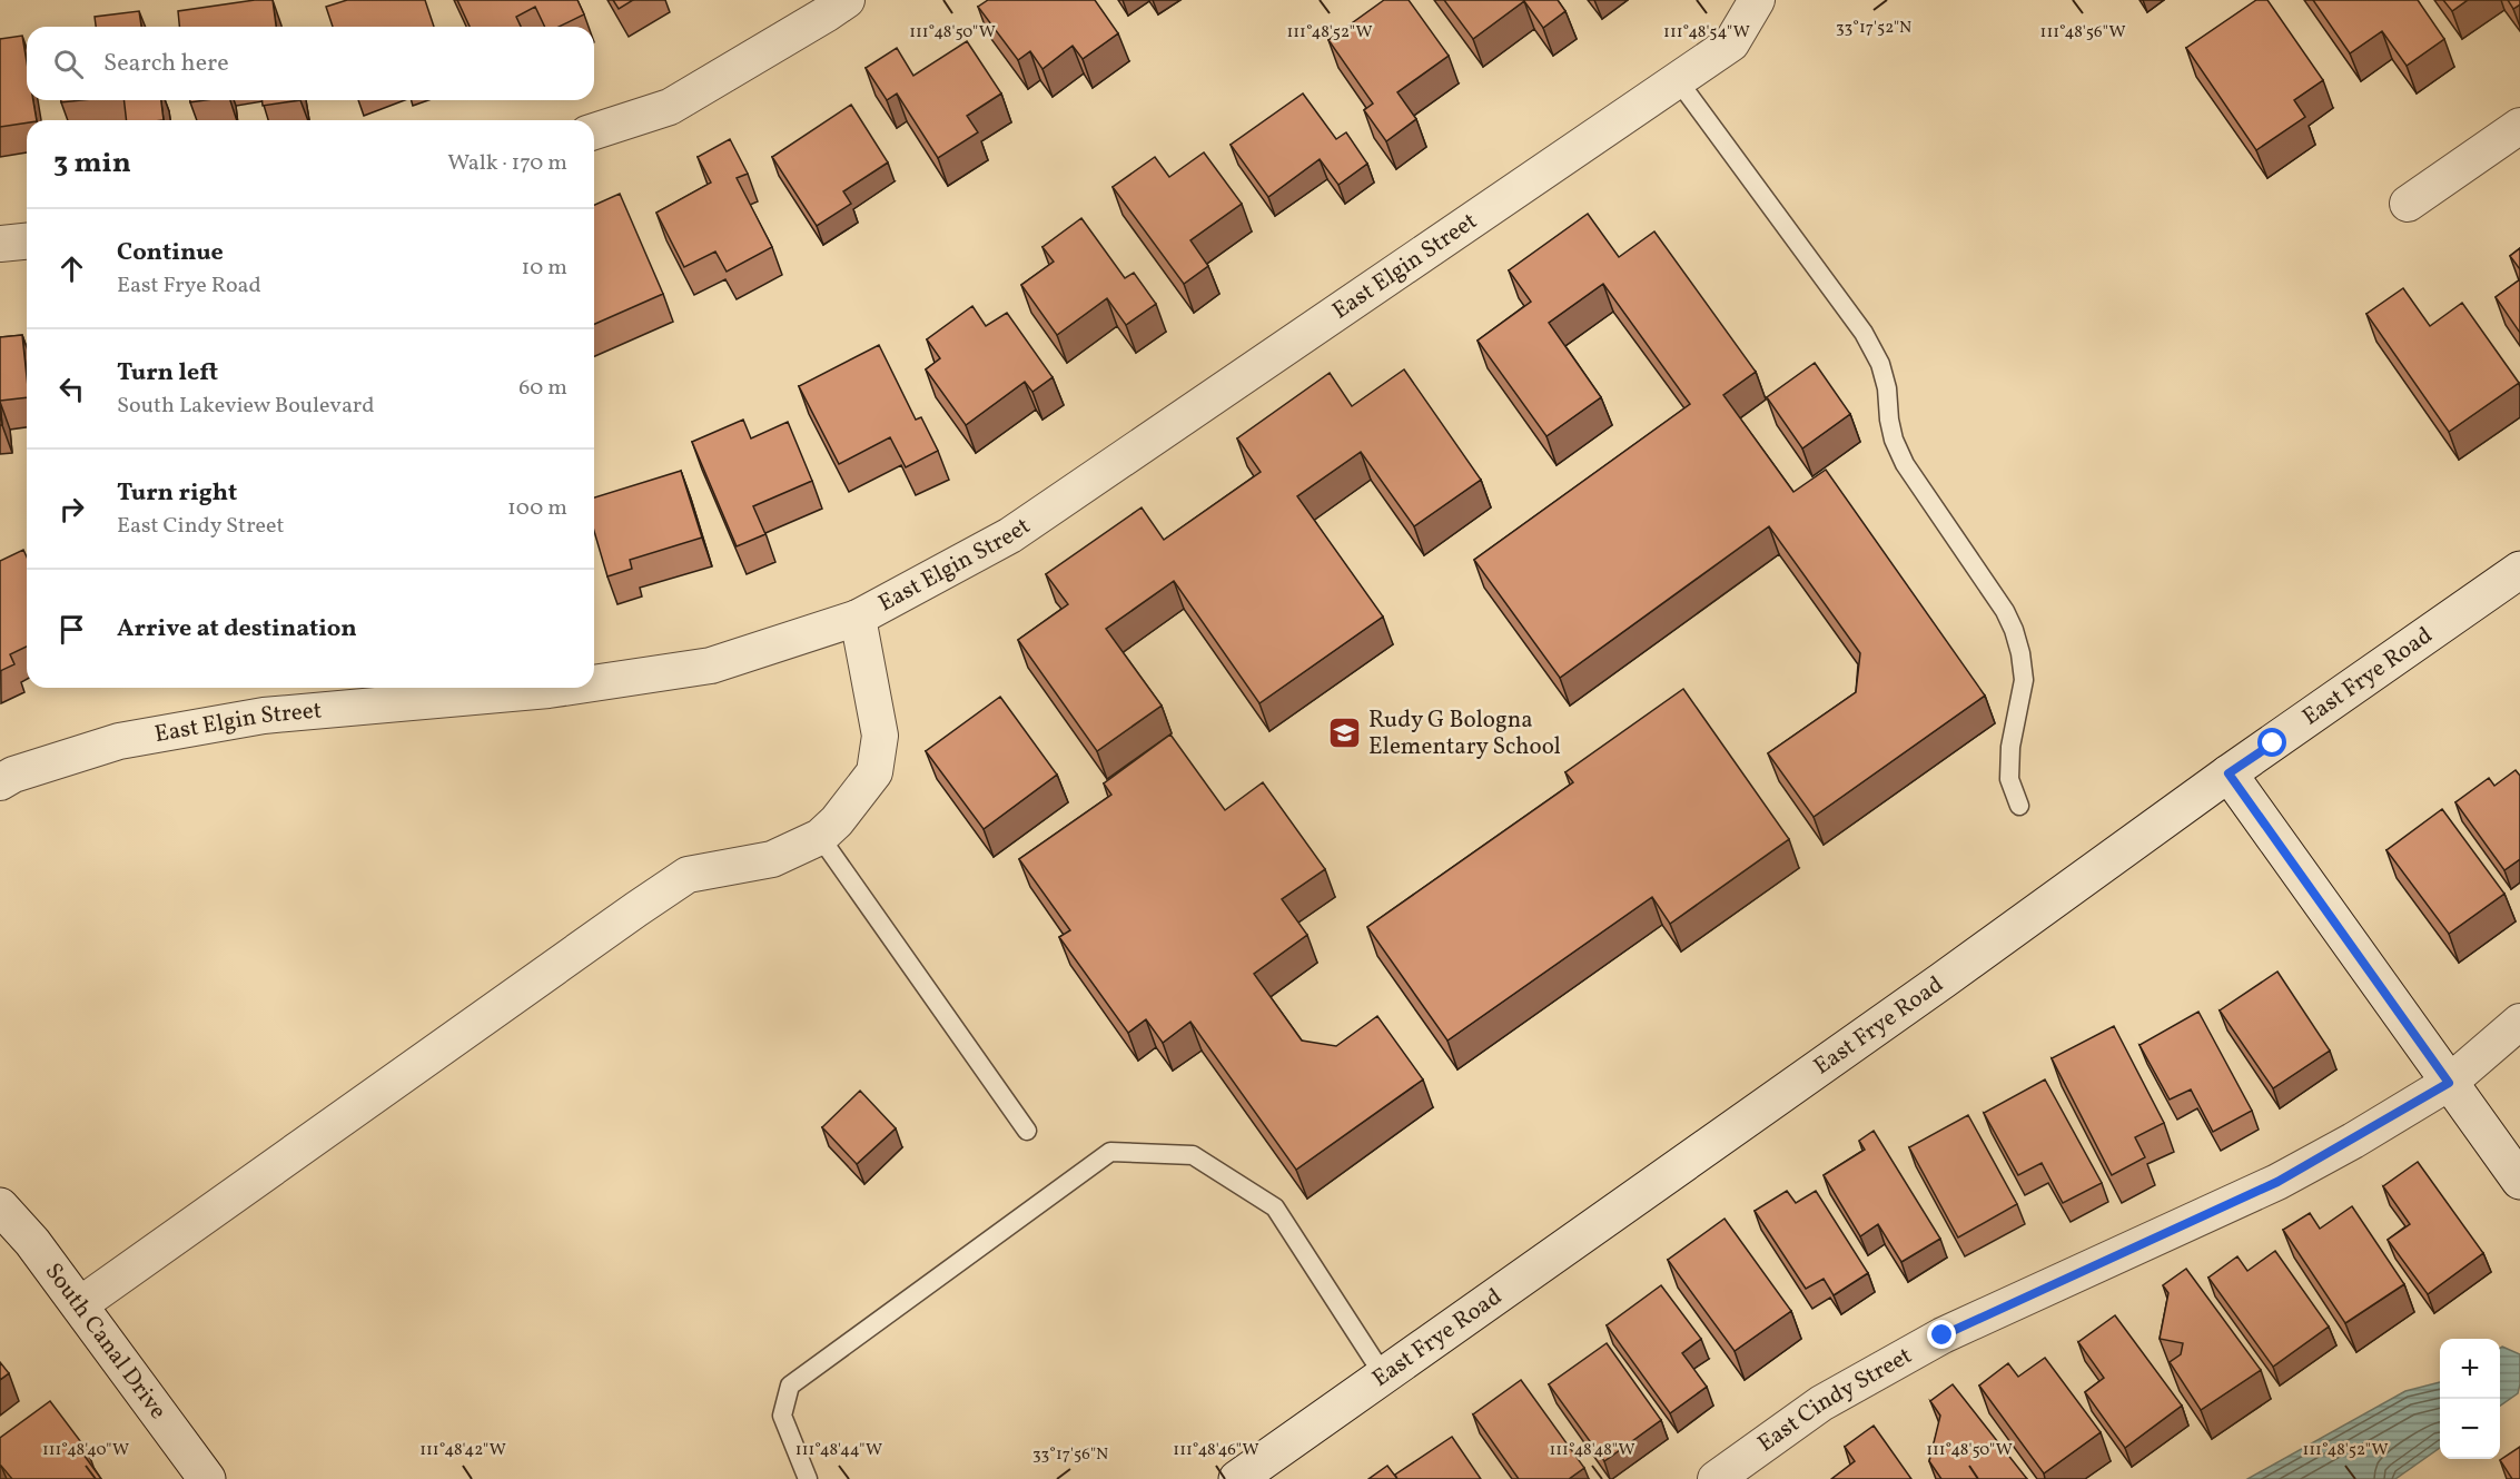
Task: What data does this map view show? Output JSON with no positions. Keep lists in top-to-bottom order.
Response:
{
  "streets": {
    "street": [
      "East Elgin Street",
      "East Frye Road",
      "South Canal Drive",
      "East Cindy Street"
    ]
  },
  "places": {
    "school or university": ["Rudy G Bologna Elementary School"]
  },
  "page": {
    "search": "Search here",
    "heading": ["3 min", "Walk · 170 m"],
    "list": [
      ["Continue", "East Frye Road", "10 m"],
      ["Turn left", "South Lakeview Boulevard", "60 m"],
      ["Turn right", "East Cindy Street", "100 m"],
      "Arrive at destination"
    ],
    "map_buttons": ["+", "−"]
  },
  "coordinates": [
    "33°17'52\"N",
    "111°48'50\"W",
    "111°48'52\"W",
    "111°48'54\"W",
    "111°48'56\"W",
    "111°48'40\"W",
    "111°48'42\"W",
    "111°48'44\"W",
    "111°48'46\"W",
    "111°48'48\"W",
    "33°17'56\"N"
  ]
}
